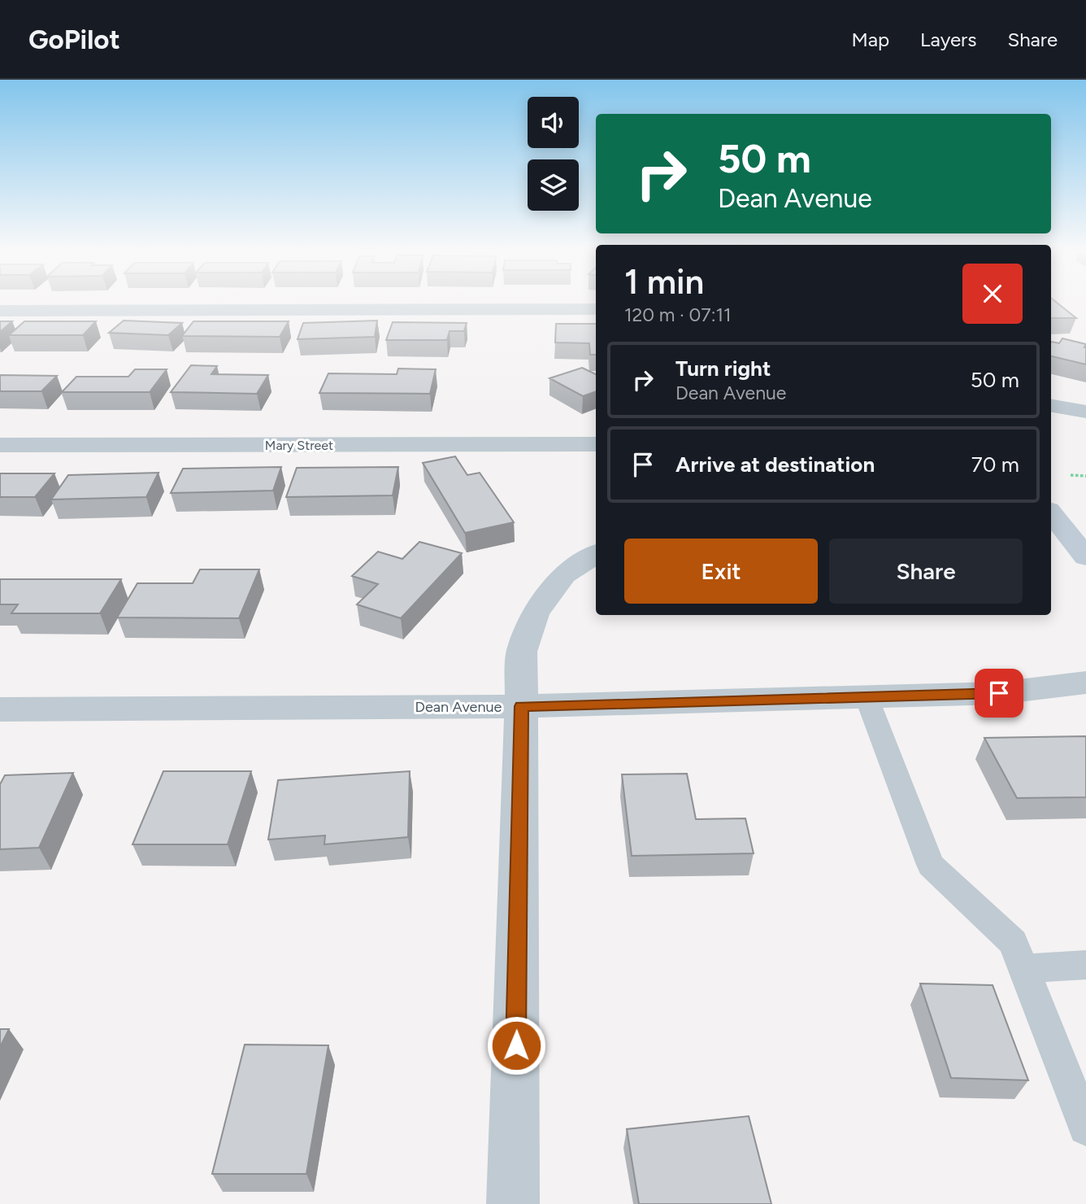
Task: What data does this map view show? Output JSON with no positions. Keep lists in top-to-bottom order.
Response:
{
  "streets": {
    "street": ["Mary Street", "Dean Avenue"]
  },
  "page": {
    "header": "GoPilot",
    "nav": ["Map", "Layers", "Share"],
    "turn": ["50 m", "Dean Avenue"],
    "heading": ["1 min", "120 m · 07:11"],
    "list": [
      {
        "name": "Turn right",
        "note": "Dean Avenue",
        "value": "50 m"
      },
      {
        "name": "Arrive at destination",
        "value": "70 m"
      }
    ],
    "buttons": ["Exit", "Share"]
  }
}
